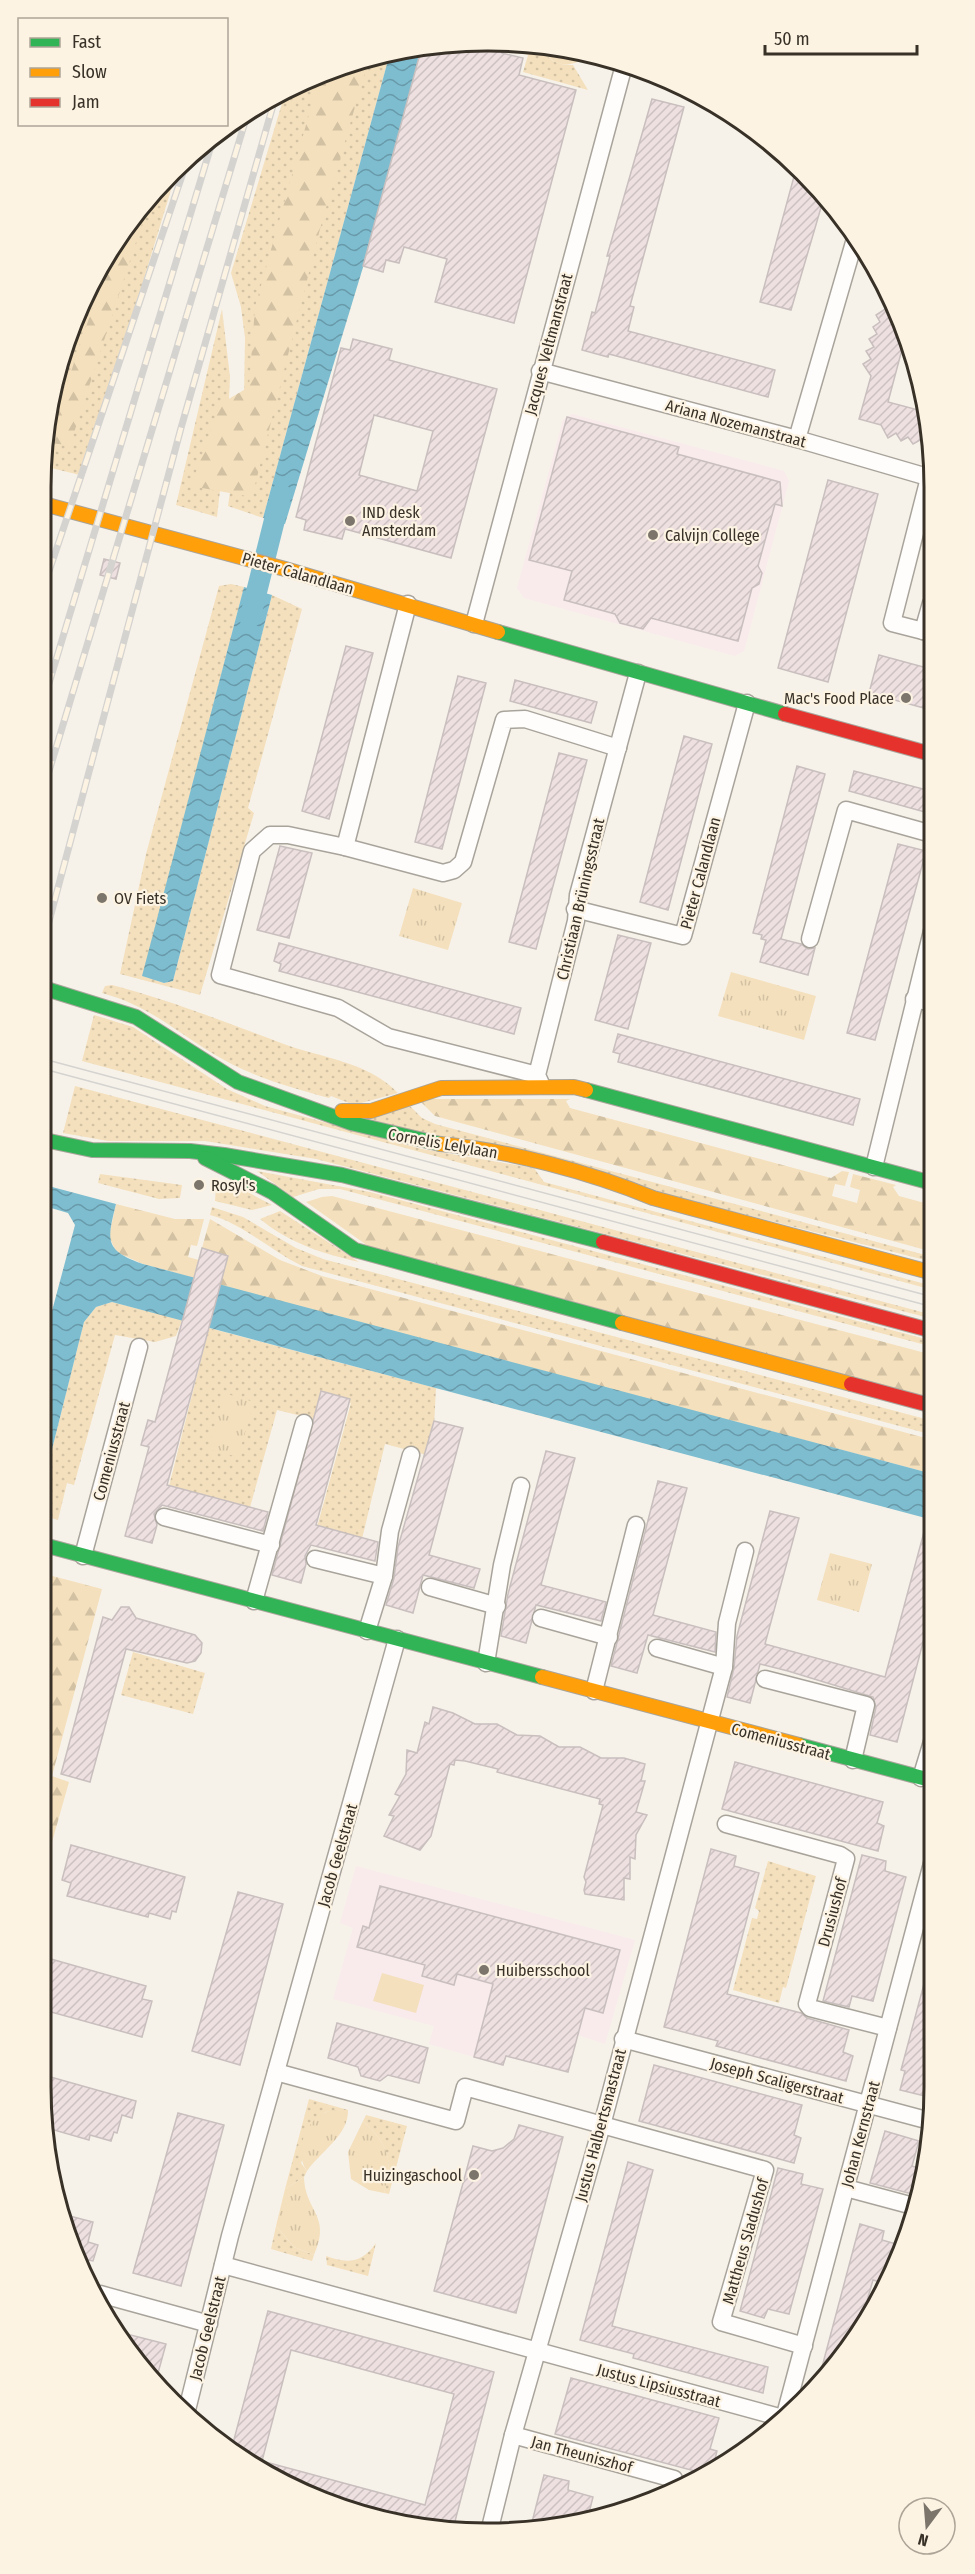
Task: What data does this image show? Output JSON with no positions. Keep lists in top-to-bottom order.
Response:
{
  "streets": {
    "main road": ["Pieter Calandlaan", "Cornelis Lelylaan", "Comeniusstraat"],
    "street": [
      "Jacques Veltmanstraat",
      "Ariana Nozemanstraat",
      "Christiaan Brüningsstraat",
      "Jacob Geelstraat",
      "Drusiushof",
      "Joseph Scaligerstraat",
      "Justus Halbertsmastraat",
      "Johan Kernstraat",
      "Mattheus Sladushof",
      "Justus Lipsiusstraat",
      "Jan Theuniszhof"
    ]
  },
  "crossings": [
    ["Jacques Veltmanstraat", "Ariana Nozemanstraat"],
    ["Jacques Veltmanstraat", "Pieter Calandlaan"],
    ["Pieter Calandlaan", "Christiaan Brüningsstraat"],
    ["Comeniusstraat", "Jacob Geelstraat"],
    ["Comeniusstraat", "Justus Halbertsmastraat"],
    ["Jacob Geelstraat", "Justus Lipsiusstraat"],
    ["Drusiushof", "Johan Kernstraat"],
    ["Joseph Scaligerstraat", "Justus Halbertsmastraat"],
    ["Joseph Scaligerstraat", "Johan Kernstraat"],
    ["Justus Halbertsmastraat", "Mattheus Sladushof"],
    ["Justus Halbertsmastraat", "Justus Lipsiusstraat"],
    ["Justus Halbertsmastraat", "Jan Theuniszhof"],
    ["Johan Kernstraat", "Mattheus Sladushof"]
  ],
  "places": [
    "IND desk Amsterdam",
    "Calvijn College",
    "Mac's Food Place",
    "OV Fiets",
    "Rosyl's",
    "Huibersschool",
    "Huizingaschool"
  ],
  "legend": ["Fast", "Slow", "Jam"],
  "scale_bar": "50 m",
  "north": "bottom"
}
